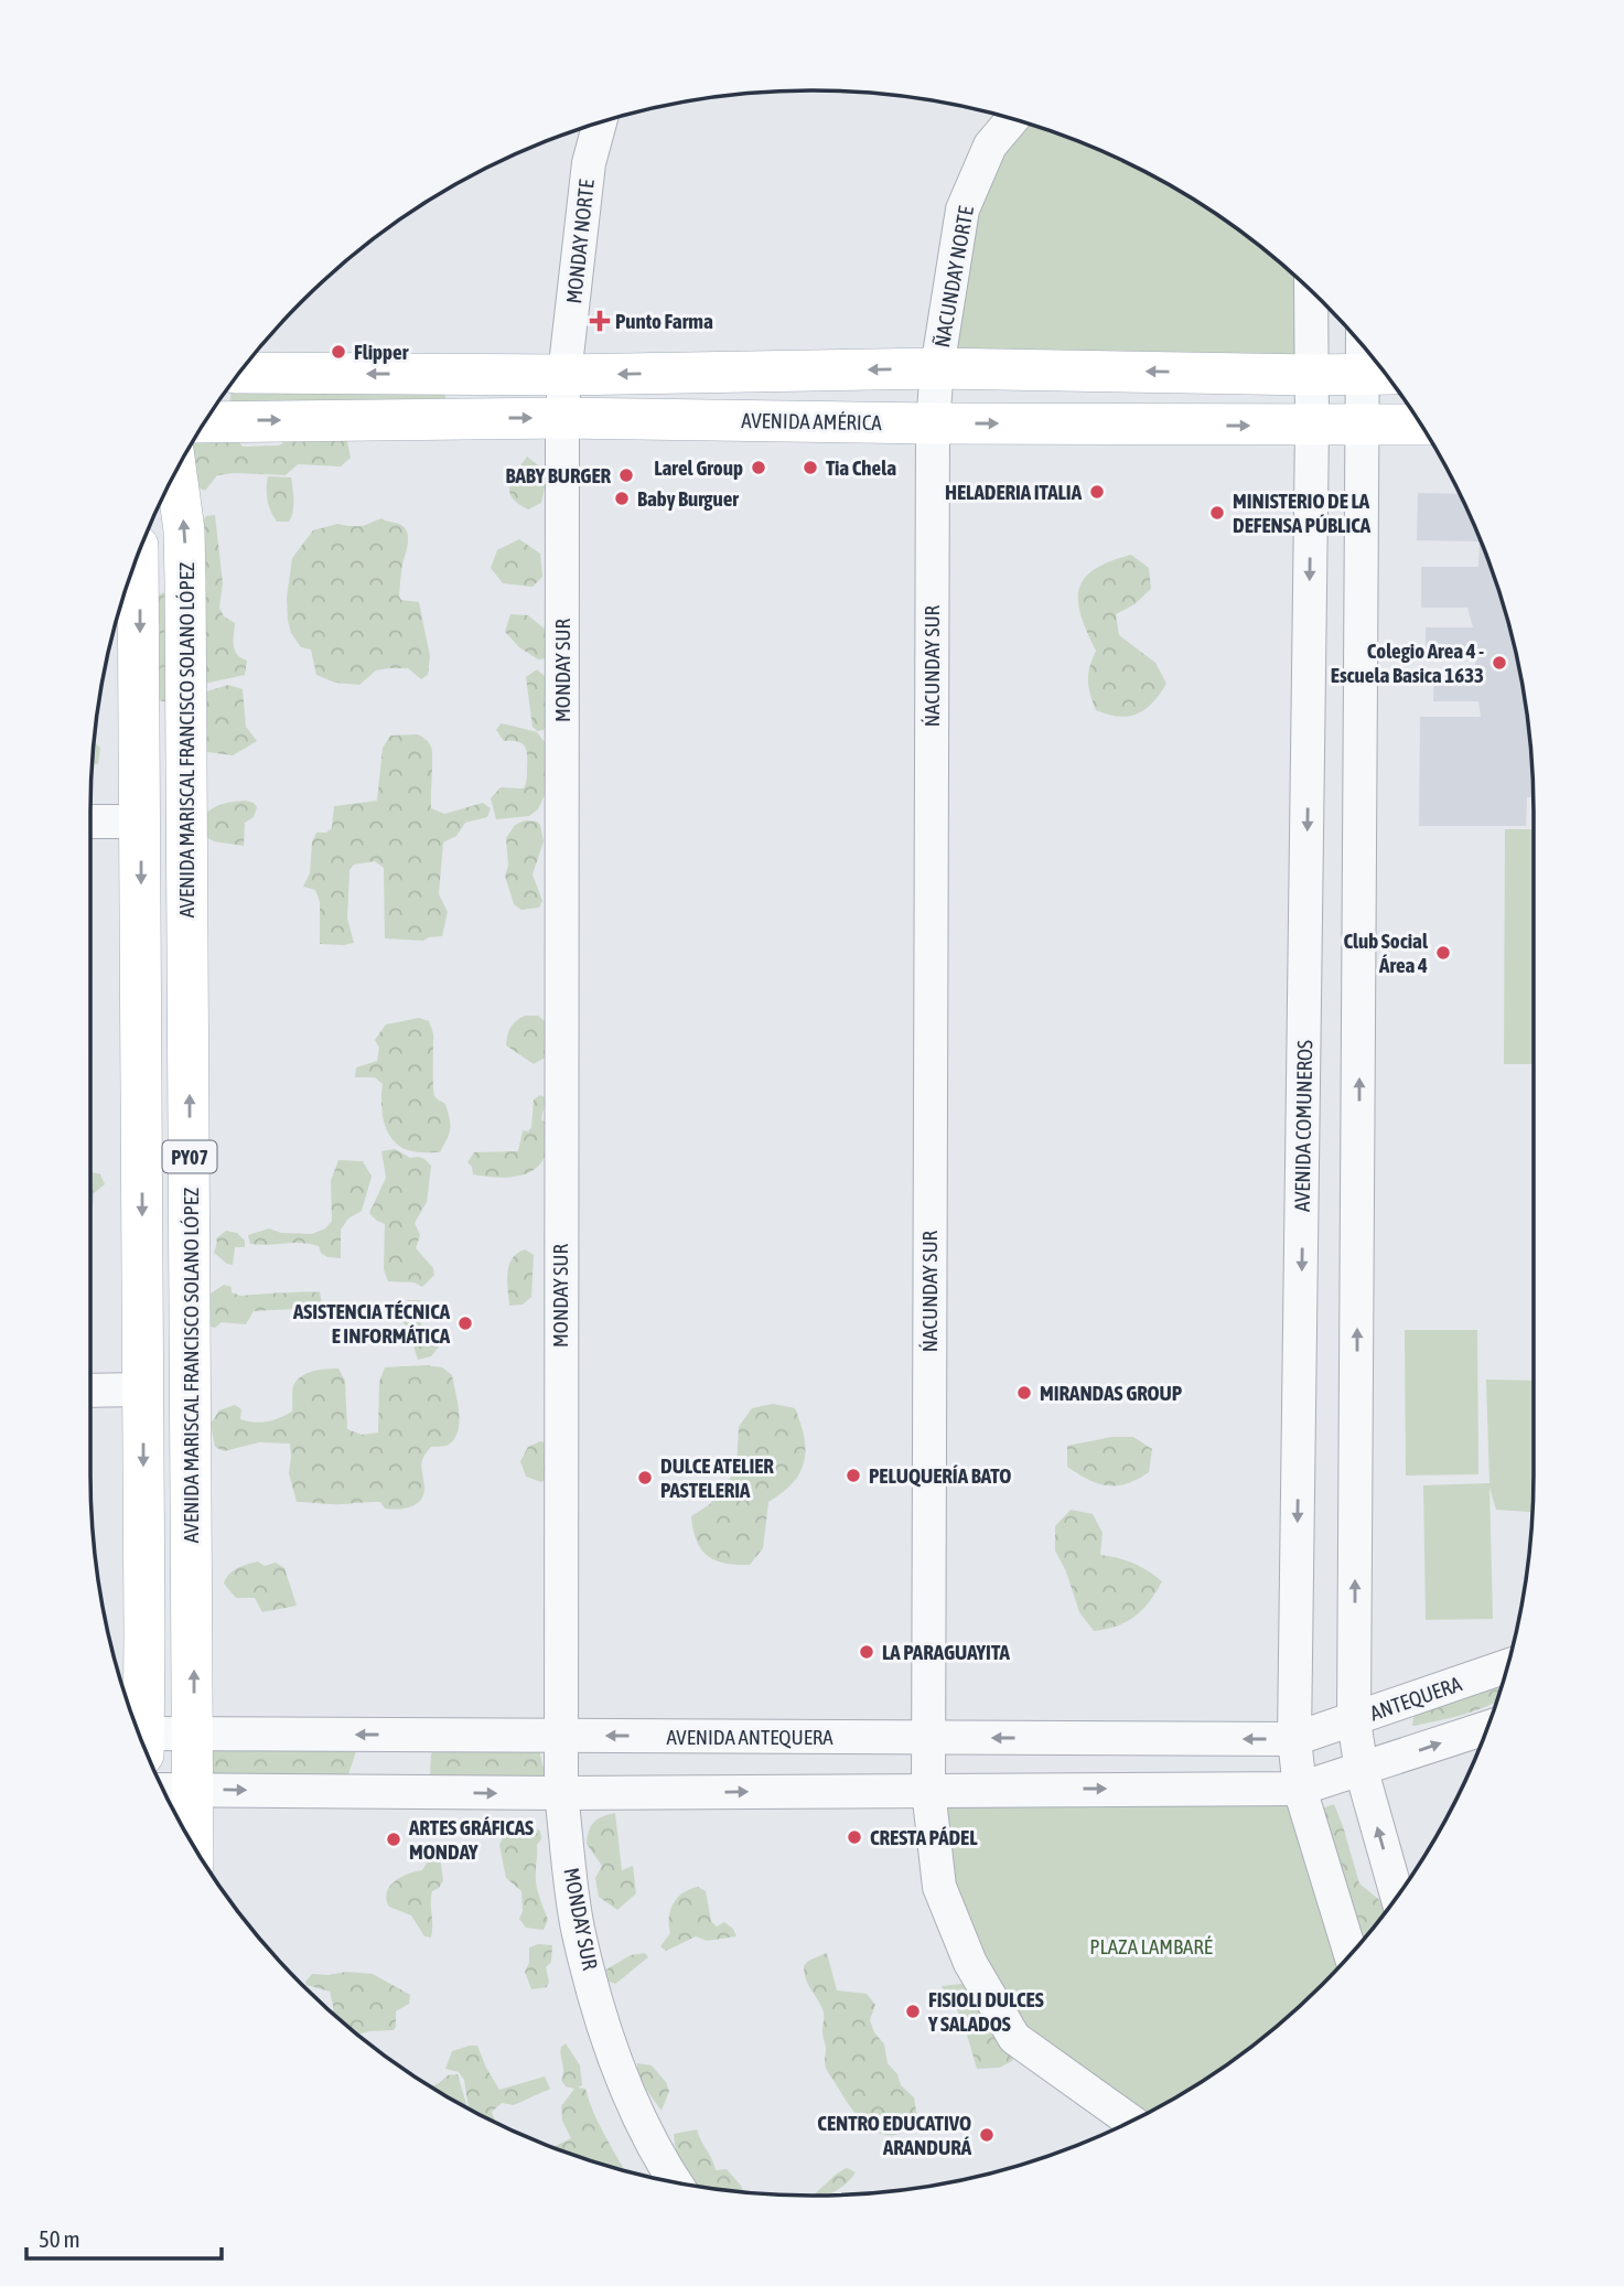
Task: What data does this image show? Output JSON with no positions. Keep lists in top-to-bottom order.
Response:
{
  "streets": {
    "main road": ["AVENIDA AMÉRICA", "AVENIDA MARISCAL FRANCISCO SOLANO LÓPEZ", "PY07"],
    "street": [
      "MONDAY NORTE",
      "ÑACUNDAY NORTE",
      "ŃACUNDAY SUR",
      "MONDAY SUR",
      "AVENIDA COMUNEROS",
      "ANTEQUERA",
      "AVENIDA ANTEQUERA"
    ]
  },
  "crossings": [
    ["MONDAY NORTE", "MONDAY SUR"],
    ["ÑACUNDAY NORTE", "ŃACUNDAY SUR"],
    ["AVENIDA AMÉRICA", "ŃACUNDAY SUR"],
    ["AVENIDA AMÉRICA", "MONDAY SUR"],
    ["AVENIDA AMÉRICA", "AVENIDA COMUNEROS"],
    ["ŃACUNDAY SUR", "AVENIDA ANTEQUERA"],
    ["MONDAY SUR", "AVENIDA ANTEQUERA"],
    ["AVENIDA MARISCAL FRANCISCO SOLANO LÓPEZ", "AVENIDA ANTEQUERA"],
    ["AVENIDA COMUNEROS", "AVENIDA ANTEQUERA"],
    ["PY07", "AVENIDA ANTEQUERA"],
    ["ANTEQUERA", "AVENIDA ANTEQUERA"]
  ],
  "parks": ["PLAZA LAMBARÉ"],
  "places": {
    "health": ["Punto Farma"],
    "other": [
      "Flipper",
      "Larel Group",
      "Tia Chela",
      "BABY BURGER",
      "HELADERIA ITALIA",
      "Baby Burguer",
      "MINISTERIO DE LA DEFENSA PÚBLICA",
      "Colegio Area 4 - Escuela Basica 1633",
      "Club Social Área 4",
      "ASISTENCIA TÉCNICA E INFORMÁTICA",
      "MIRANDAS GROUP",
      "PELUQUERÍA BATO",
      "DULCE ATELIER PASTELERIA",
      "LA PARAGUAYITA",
      "CRESTA PÁDEL",
      "ARTES GRÁFICAS MONDAY",
      "FISIOLI DULCES Y SALADOS",
      "CENTRO EDUCATIVO ARANDURÁ"
    ]
  },
  "scale_bar": "50 m"
}
